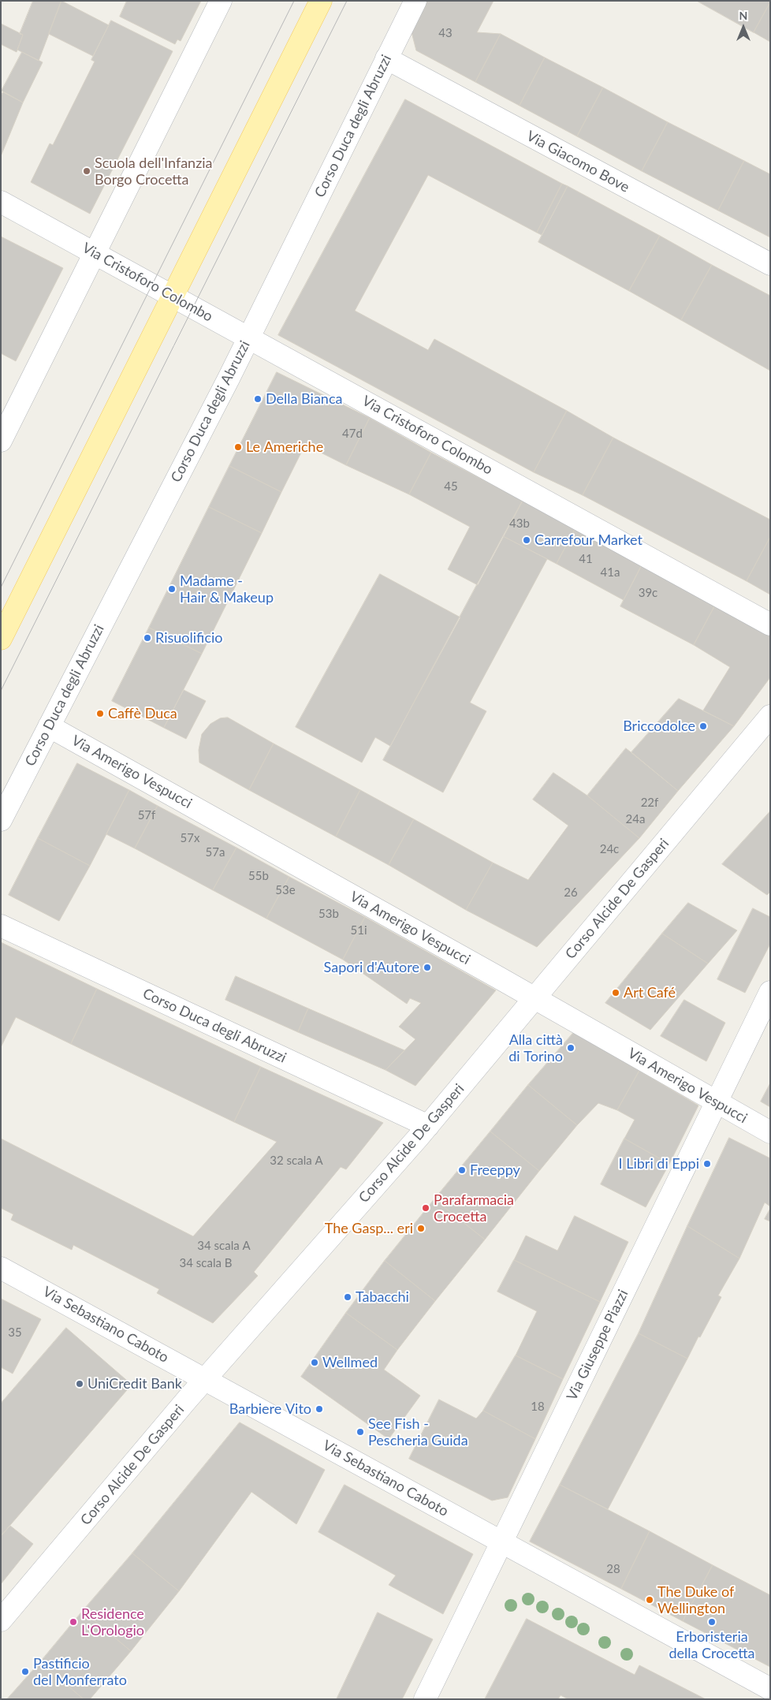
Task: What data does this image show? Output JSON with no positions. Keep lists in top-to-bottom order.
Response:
{
  "streets": {
    "street": [
      "Corso Duca degli Abruzzi",
      "Via Giacomo Bove",
      "Via Cristoforo Colombo",
      "Via Amerigo Vespucci",
      "Corso Alcide De Gasperi",
      "Via Sebastiano Caboto",
      "Via Giuseppe Piazzi"
    ]
  },
  "crossings": [
    ["Corso Duca degli Abruzzi", "Via Giacomo Bove"],
    ["Corso Duca degli Abruzzi", "Via Cristoforo Colombo"],
    ["Corso Duca degli Abruzzi", "Via Amerigo Vespucci"],
    ["Corso Duca degli Abruzzi", "Corso Alcide De Gasperi"],
    ["Via Amerigo Vespucci", "Corso Alcide De Gasperi"],
    ["Via Amerigo Vespucci", "Via Giuseppe Piazzi"],
    ["Corso Alcide De Gasperi", "Via Sebastiano Caboto"],
    ["Via Sebastiano Caboto", "Via Giuseppe Piazzi"]
  ],
  "places": [
    "Scuola dell'Infanzia Borgo Crocetta",
    "Della Bianca",
    "Le Americhe",
    "Carrefour Market",
    "Madame - Hair & Makeup",
    "Risuolificio",
    "Caffè Duca",
    "Briccodolce",
    "Sapori d'Autore",
    "Art Café",
    "Alla città di Torino",
    "I Libri di Eppi",
    "Freeppy",
    "Parafarmacia Crocetta",
    "The Gasp... eri",
    "Tabacchi",
    "Wellmed",
    "UniCredit Bank",
    "Barbiere Vito",
    "See Fish - Pescheria Guida",
    "The Duke of Wellington",
    "Residence L'Orologio",
    "Erboristeria della Crocetta",
    "Pastificio del Monferrato"
  ],
  "house_numbers": [
    "43",
    "47d",
    "45",
    "43b",
    "41",
    "41a",
    "39c",
    "22f",
    "57f",
    "24a",
    "57x",
    "24c",
    "57a",
    "55b",
    "53e",
    "26",
    "53b",
    "51i",
    "32 scala A",
    "34 scala A",
    "34 scala B",
    "35",
    "18",
    "28"
  ],
  "north": "top"
}
